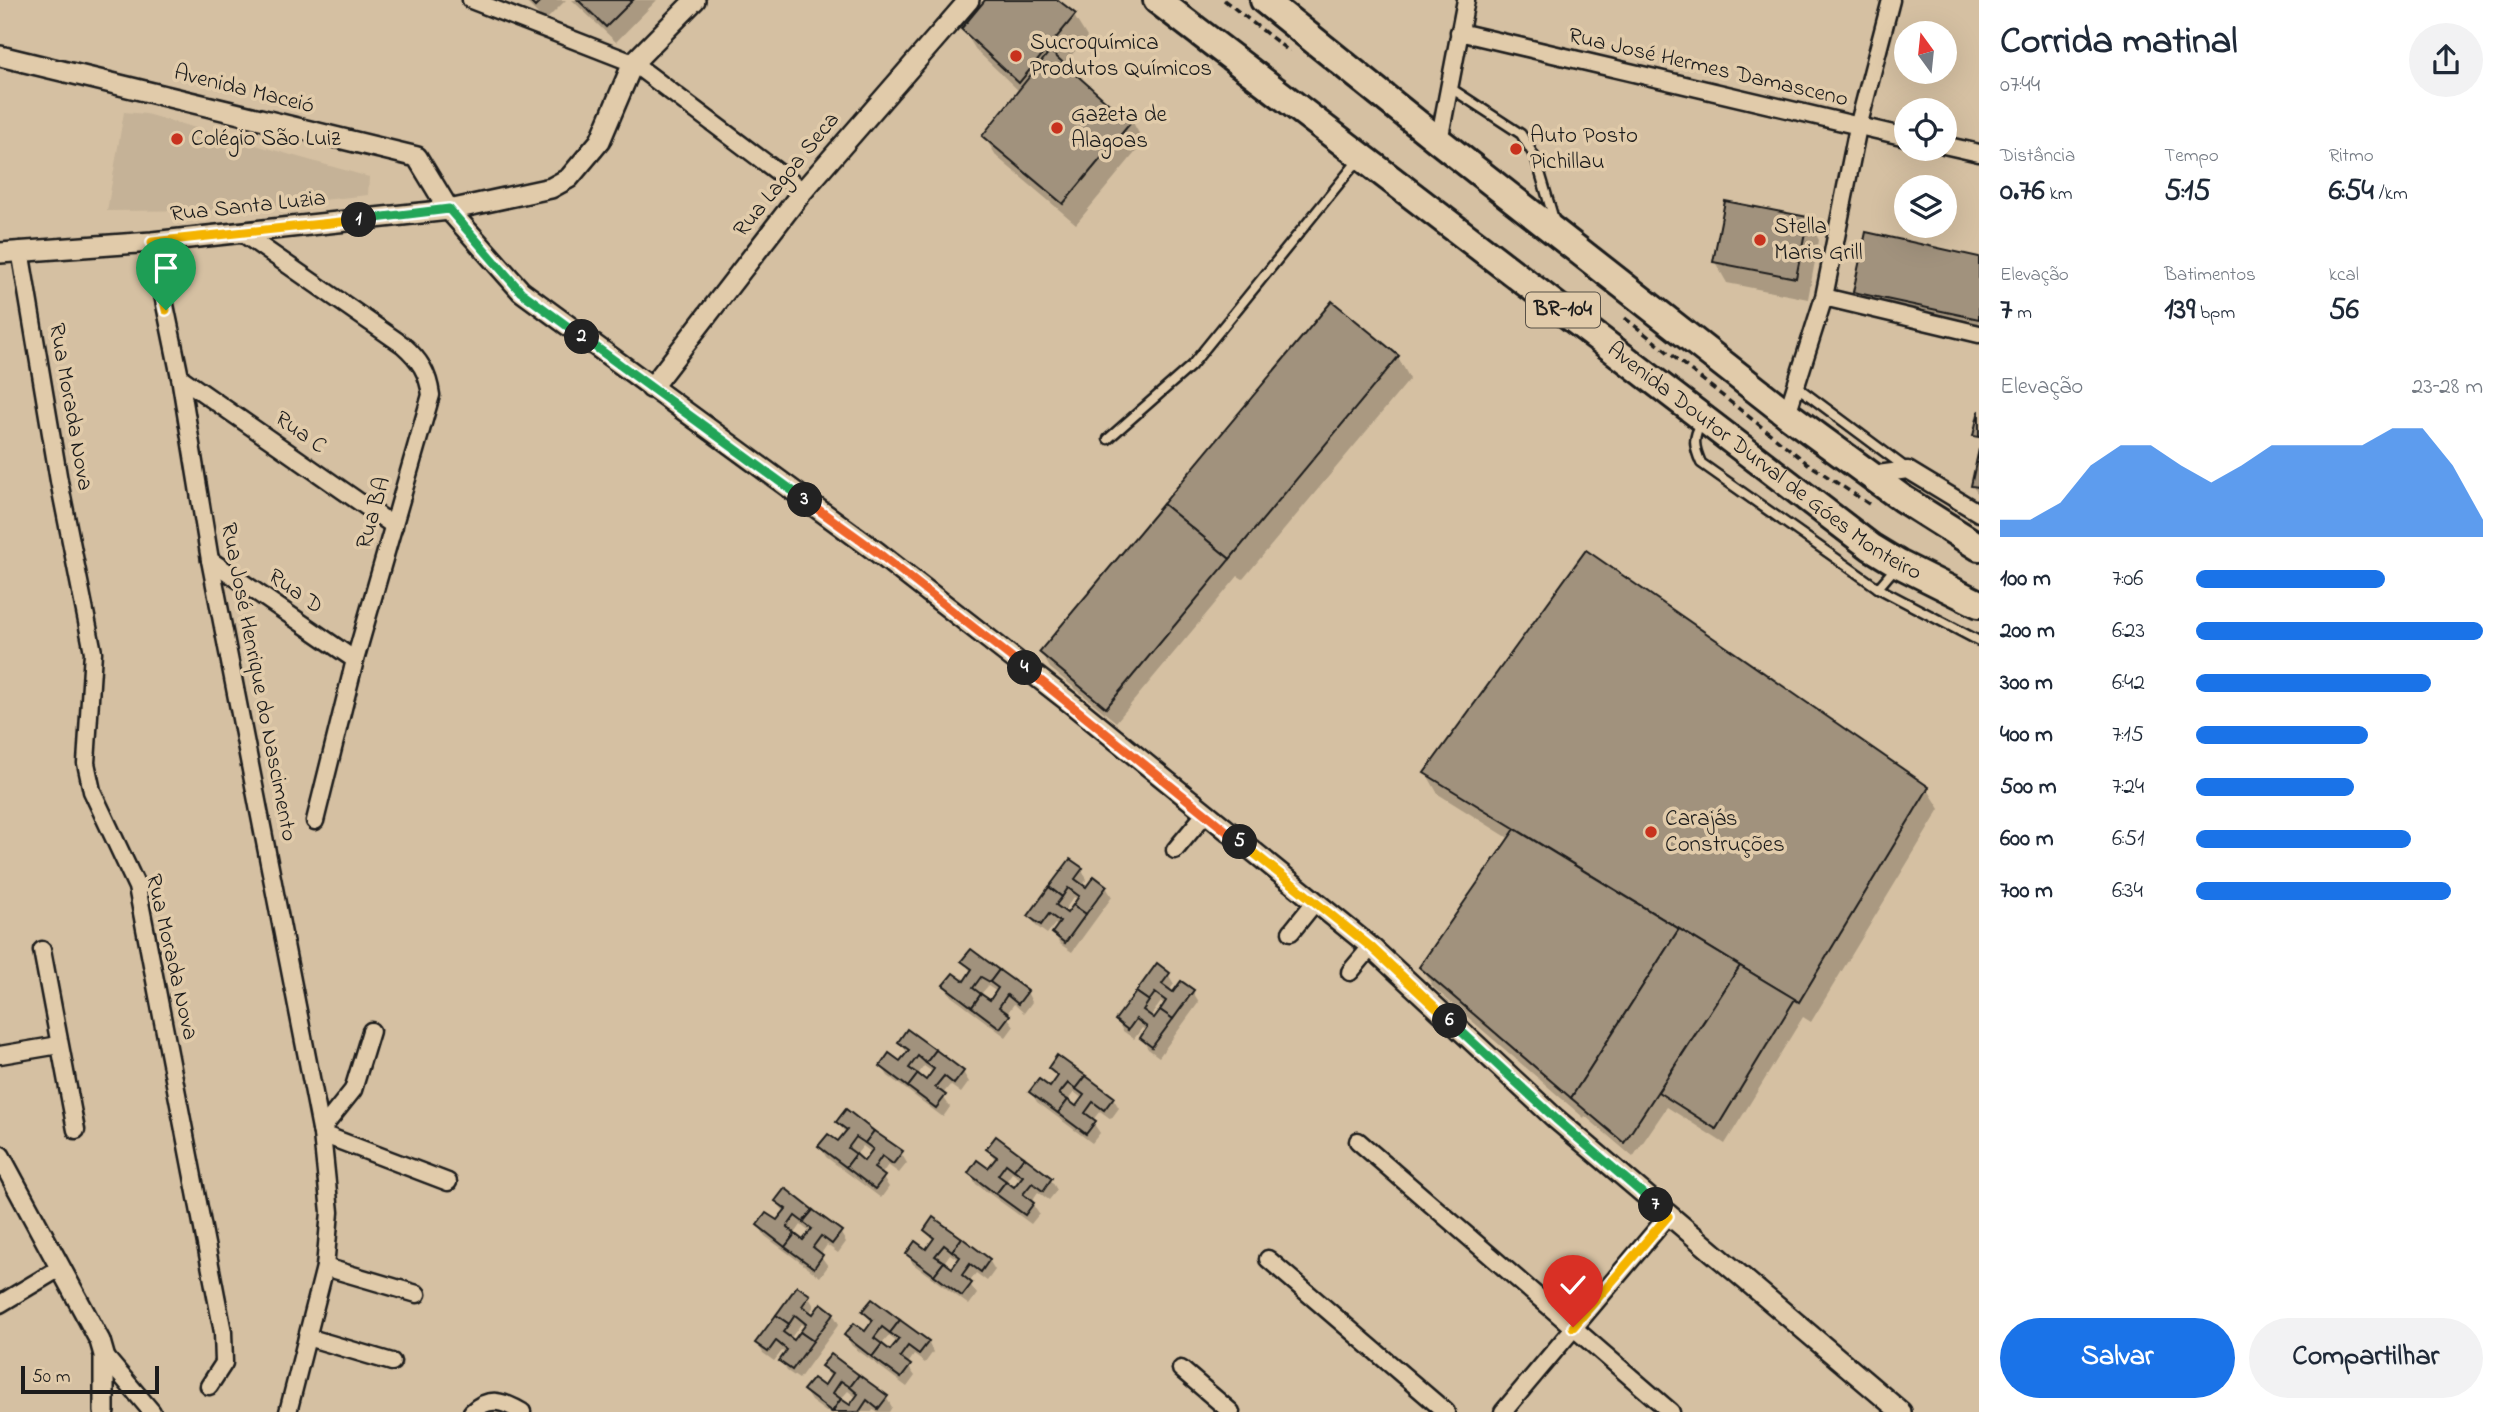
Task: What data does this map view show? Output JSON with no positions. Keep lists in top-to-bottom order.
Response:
{
  "streets": {
    "highway": ["BR-104", "Avenida Doutor Durval de Góes Monteiro"],
    "street": [
      "Rua José Hermes Damasceno",
      "Avenida Maceió",
      "Rua Lagoa Seca",
      "Rua Santa Luzia",
      "Rua Morada Nova",
      "Rua C",
      "Rua BA",
      "Rua D",
      "Rua José Henrique do Nascimento"
    ]
  },
  "crossings": [
    ["Avenida Maceió", "Rua Lagoa Seca"],
    ["Avenida Maceió", "Rua Santa Luzia"],
    ["Rua Santa Luzia", "Rua Morada Nova"],
    ["Rua Santa Luzia", "Rua BA"],
    ["Rua Santa Luzia", "Rua José Henrique do Nascimento"],
    ["Rua C", "Rua BA"],
    ["Rua C", "Rua José Henrique do Nascimento"],
    ["Rua BA", "Rua D"],
    ["Rua D", "Rua José Henrique do Nascimento"]
  ],
  "places": [
    "Sucroquímica Produtos Químicos",
    "Gazeta de Alagoas",
    "Colégio São Luiz",
    "Auto Posto Pichillau",
    "Stella Maris Grill",
    "Carajás Construções"
  ],
  "scale_bar": "50 m",
  "north": "top",
  "page": {
    "heading": ["Corrida matinal", "07:44"],
    "stats": [
      ["Distância", "0.76 km"],
      ["Tempo", "5:15"],
      ["Ritmo", "6:54 /km"],
      ["Elevação", "7 m"],
      ["Batimentos", "139 bpm"],
      ["kcal", "56"]
    ],
    "pins": [
      "1",
      "2",
      "3",
      "4",
      "5",
      "6",
      "7"
    ],
    "chart": ["Elevação", "23–28 m"],
    "list": [
      {
        "name": "100 m",
        "note": "7:06"
      },
      {
        "name": "200 m",
        "note": "6:23"
      },
      {
        "name": "300 m",
        "note": "6:42"
      },
      {
        "name": "400 m",
        "note": "7:15"
      },
      {
        "name": "500 m",
        "note": "7:24"
      },
      {
        "name": "600 m",
        "note": "6:51"
      },
      {
        "name": "700 m",
        "note": "6:34"
      }
    ],
    "buttons": ["Salvar", "Compartilhar"],
    "scale": "50 m"
  }
}
